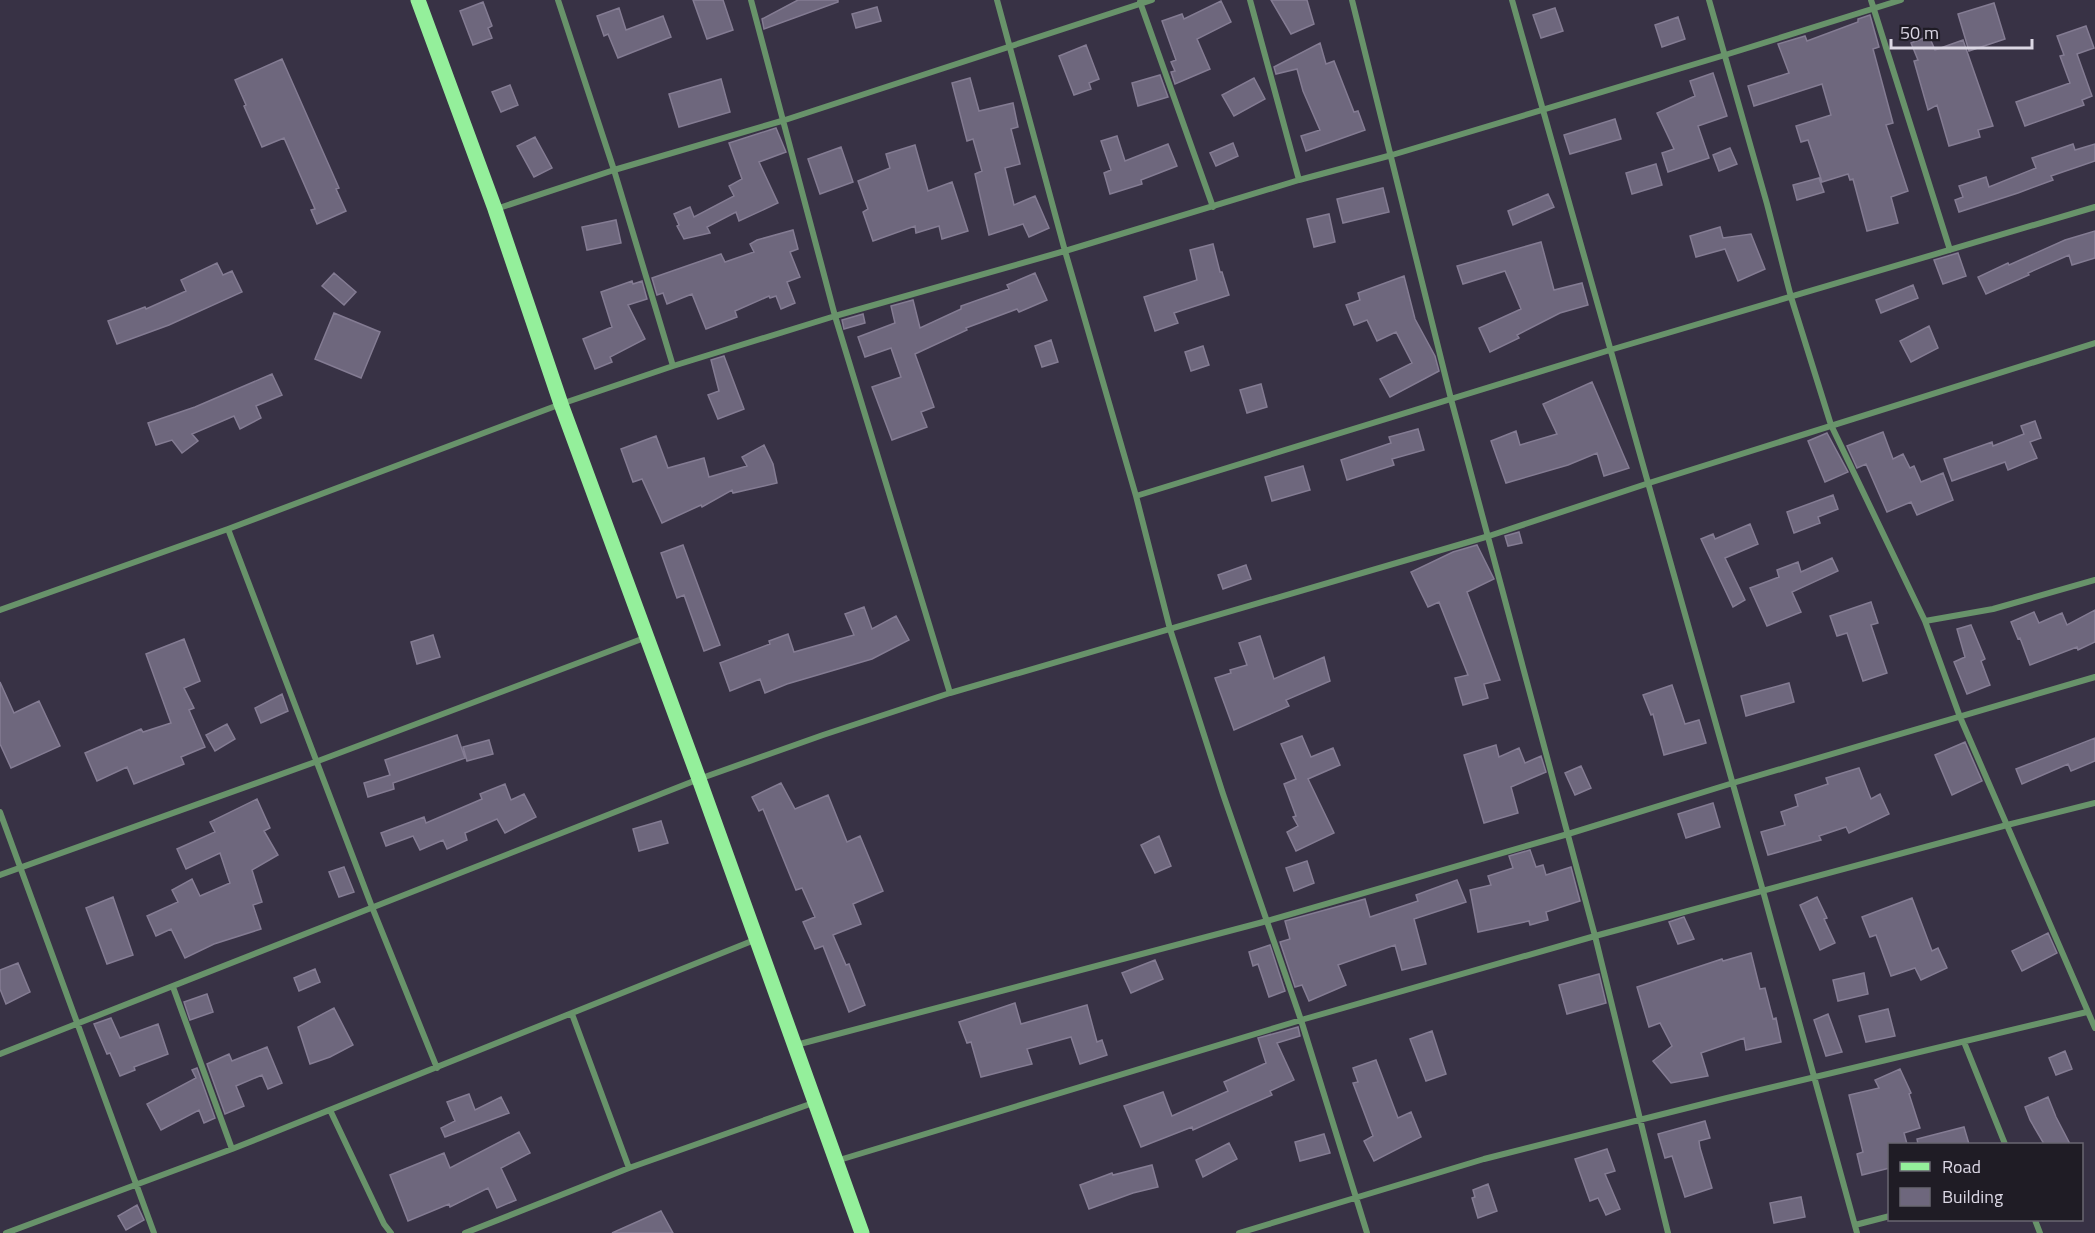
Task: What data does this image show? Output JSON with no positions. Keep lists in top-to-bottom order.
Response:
{
  "legend": ["Road", "Building"],
  "scale_bar": "50 m"
}
